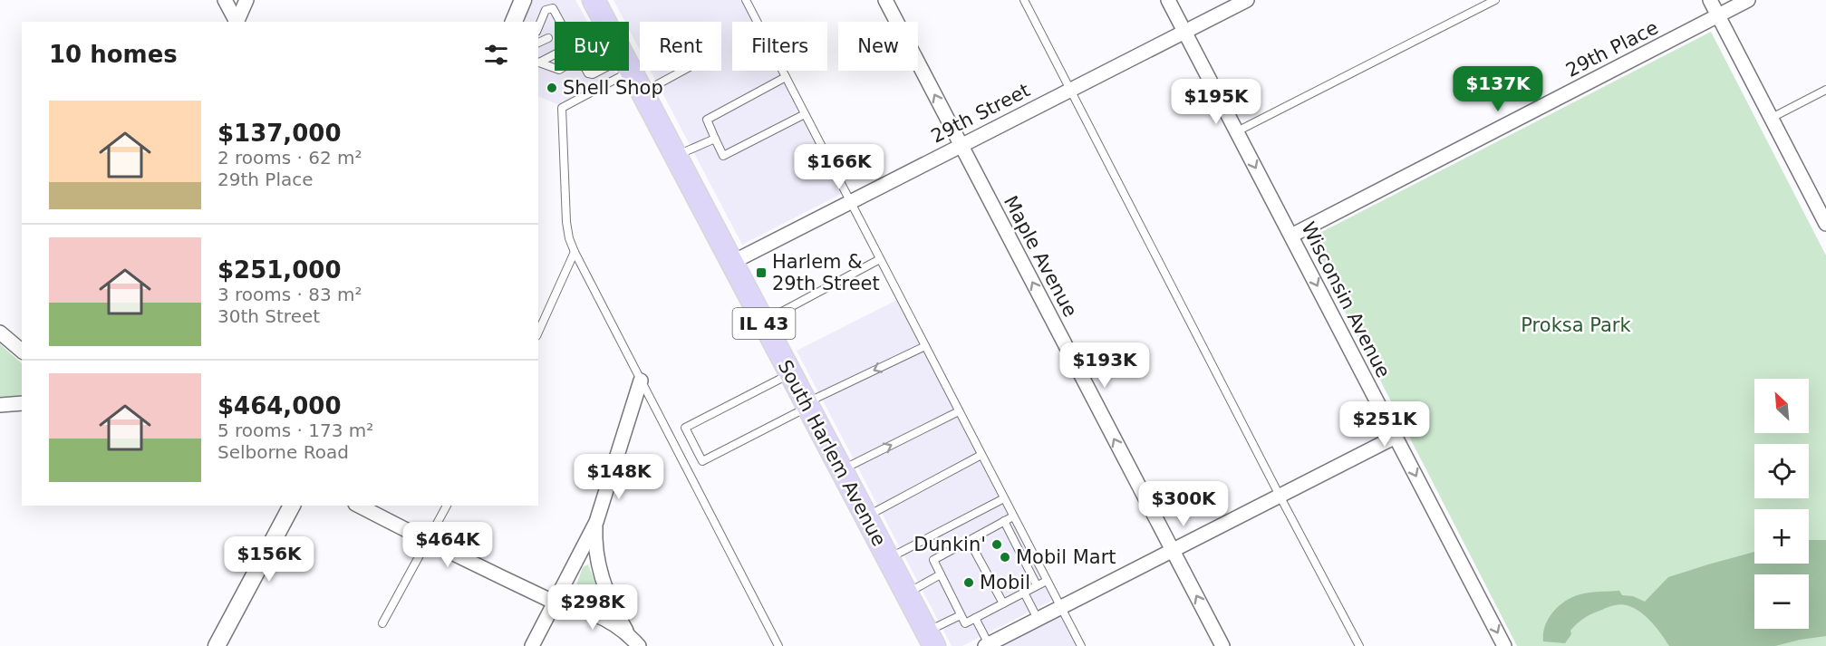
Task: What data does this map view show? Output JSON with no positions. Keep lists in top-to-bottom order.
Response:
{
  "streets": {
    "main road": ["IL 43", "South Harlem Avenue"],
    "street": [
      "29th Place",
      "29th Street",
      "Maple Avenue",
      "Wisconsin Avenue"
    ]
  },
  "crossings": [
    ["29th Place", "Wisconsin Avenue"],
    ["29th Street", "Maple Avenue"],
    ["29th Street", "Wisconsin Avenue"],
    ["29th Street", "South Harlem Avenue"]
  ],
  "one_way": ["Maple Avenue", "Wisconsin Avenue"],
  "parks": ["Proksa Park"],
  "places": {
    "other": [
      "Shell Shop",
      "Dunkin'",
      "Mobil Mart",
      "Mobil"
    ],
    "transit": ["Harlem & 29th Street"]
  },
  "north": "top left",
  "page": {
    "chip": [
      "Buy",
      "Rent",
      "Filters",
      "New"
    ],
    "heading": "10 homes",
    "price": [
      "$137K",
      "$195K",
      "$166K",
      "$193K",
      "$251K",
      "$148K",
      "$300K",
      "$464K",
      "$156K",
      "$298K"
    ],
    "list": [
      {
        "name": "$137,000",
        "note": "2 rooms · 62 m² · 29th Place"
      },
      {
        "name": "$251,000",
        "note": "3 rooms · 83 m² · 30th Street"
      },
      {
        "name": "$464,000",
        "note": "5 rooms · 173 m² · Selborne Road"
      }
    ],
    "map_buttons": ["+", "−"]
  }
}
